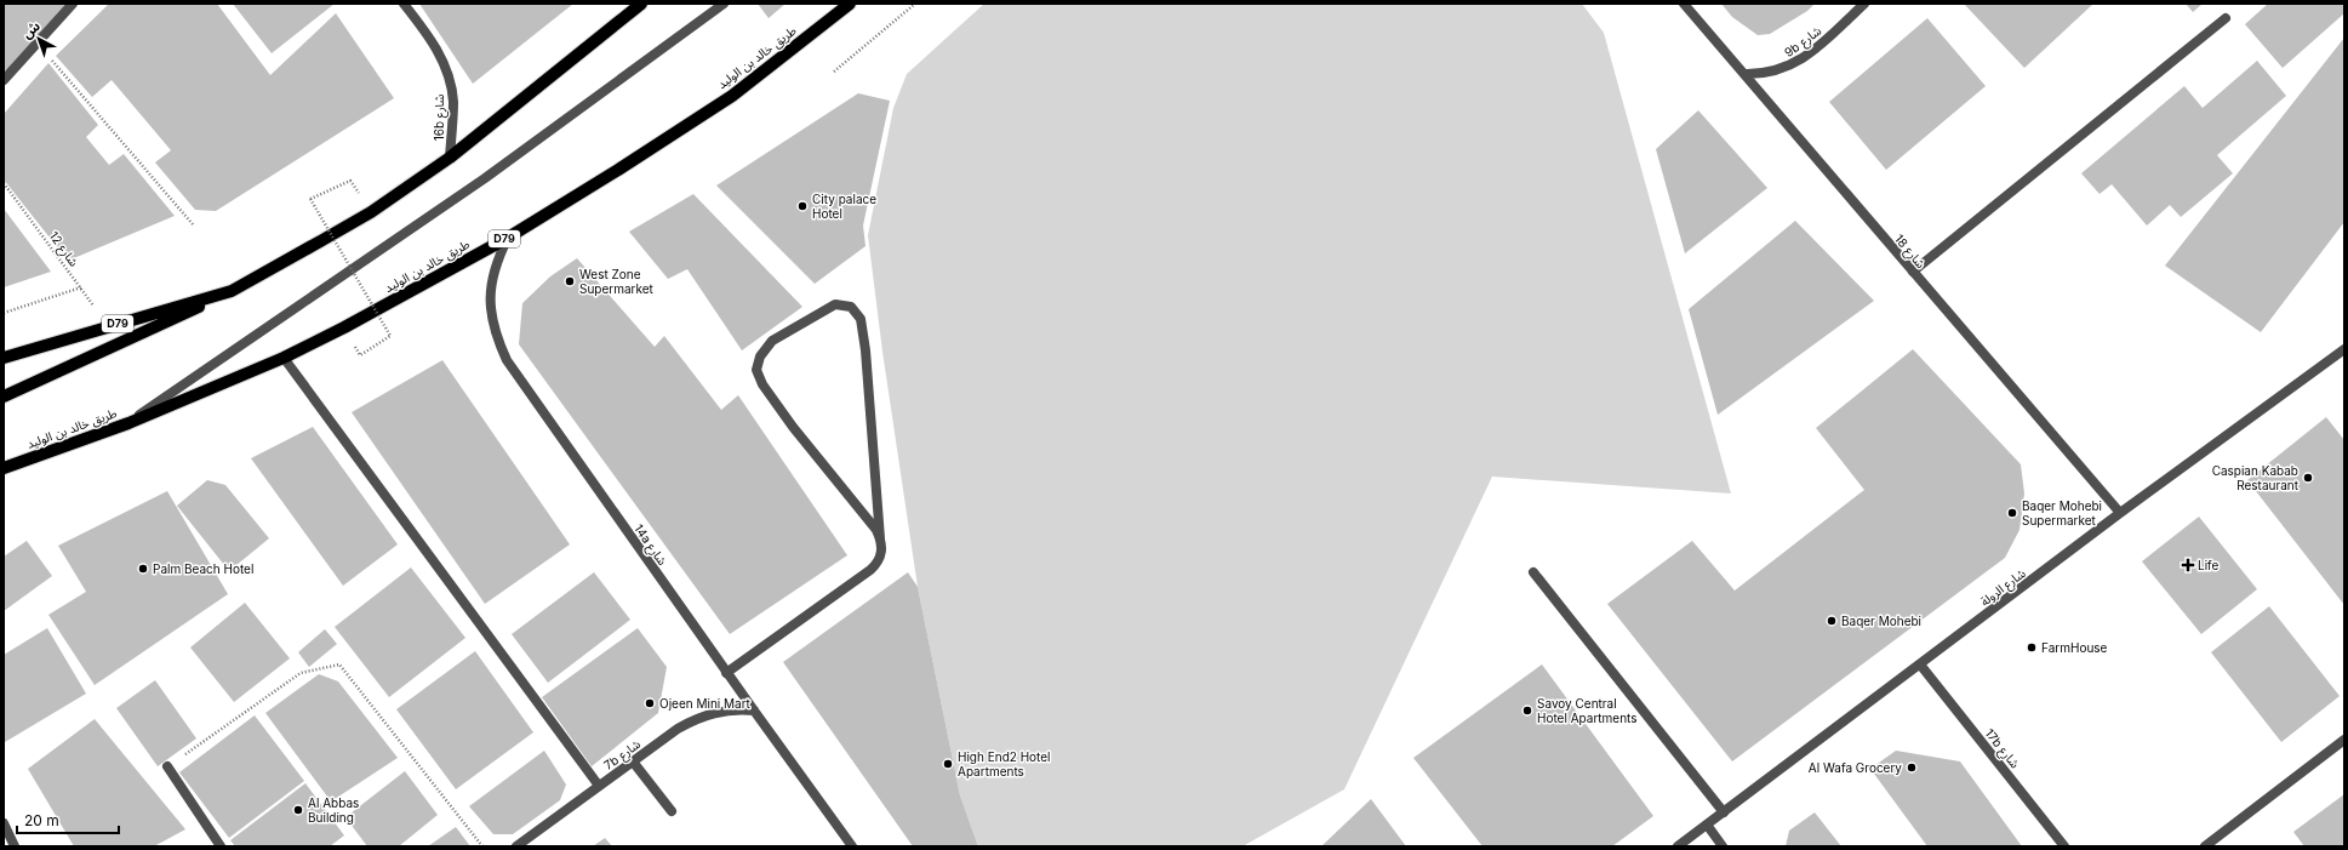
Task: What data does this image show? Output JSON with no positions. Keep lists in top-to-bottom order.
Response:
{
  "streets": {
    "main road": ["طريق خالد بن الوليد", "D79"],
    "street": [
      "9b شارع",
      "16b شارع",
      "شارع 18",
      "14a شارع",
      "شارع الرولة",
      "17b شارع",
      "7b شارع"
    ],
    "path": ["شارع 12"]
  },
  "crossings": [
    ["9b شارع", "شارع 18"],
    ["طريق خالد بن الوليد", "14a شارع"],
    ["16b شارع", "D79"],
    ["D79", "شارع 12"],
    ["شارع 18", "شارع الرولة"],
    ["14a شارع", "7b شارع"],
    ["شارع الرولة", "17b شارع"]
  ],
  "places": {
    "other": [
      "City palace Hotel",
      "West Zone Supermarket",
      "Caspian Kabab Restaurant",
      "Baqer Mohebi Supermarket",
      "Palm Beach Hotel",
      "Baqer Mohebi",
      "FarmHouse",
      "Ojeen Mini Mart",
      "Savoy Central Hotel Apartments",
      "High End2 Hotel Apartments",
      "Al Wafa Grocery",
      "Al Abbas Building"
    ],
    "health": ["Life"]
  },
  "scale_bar": "20 m",
  "north": "top left"
}
